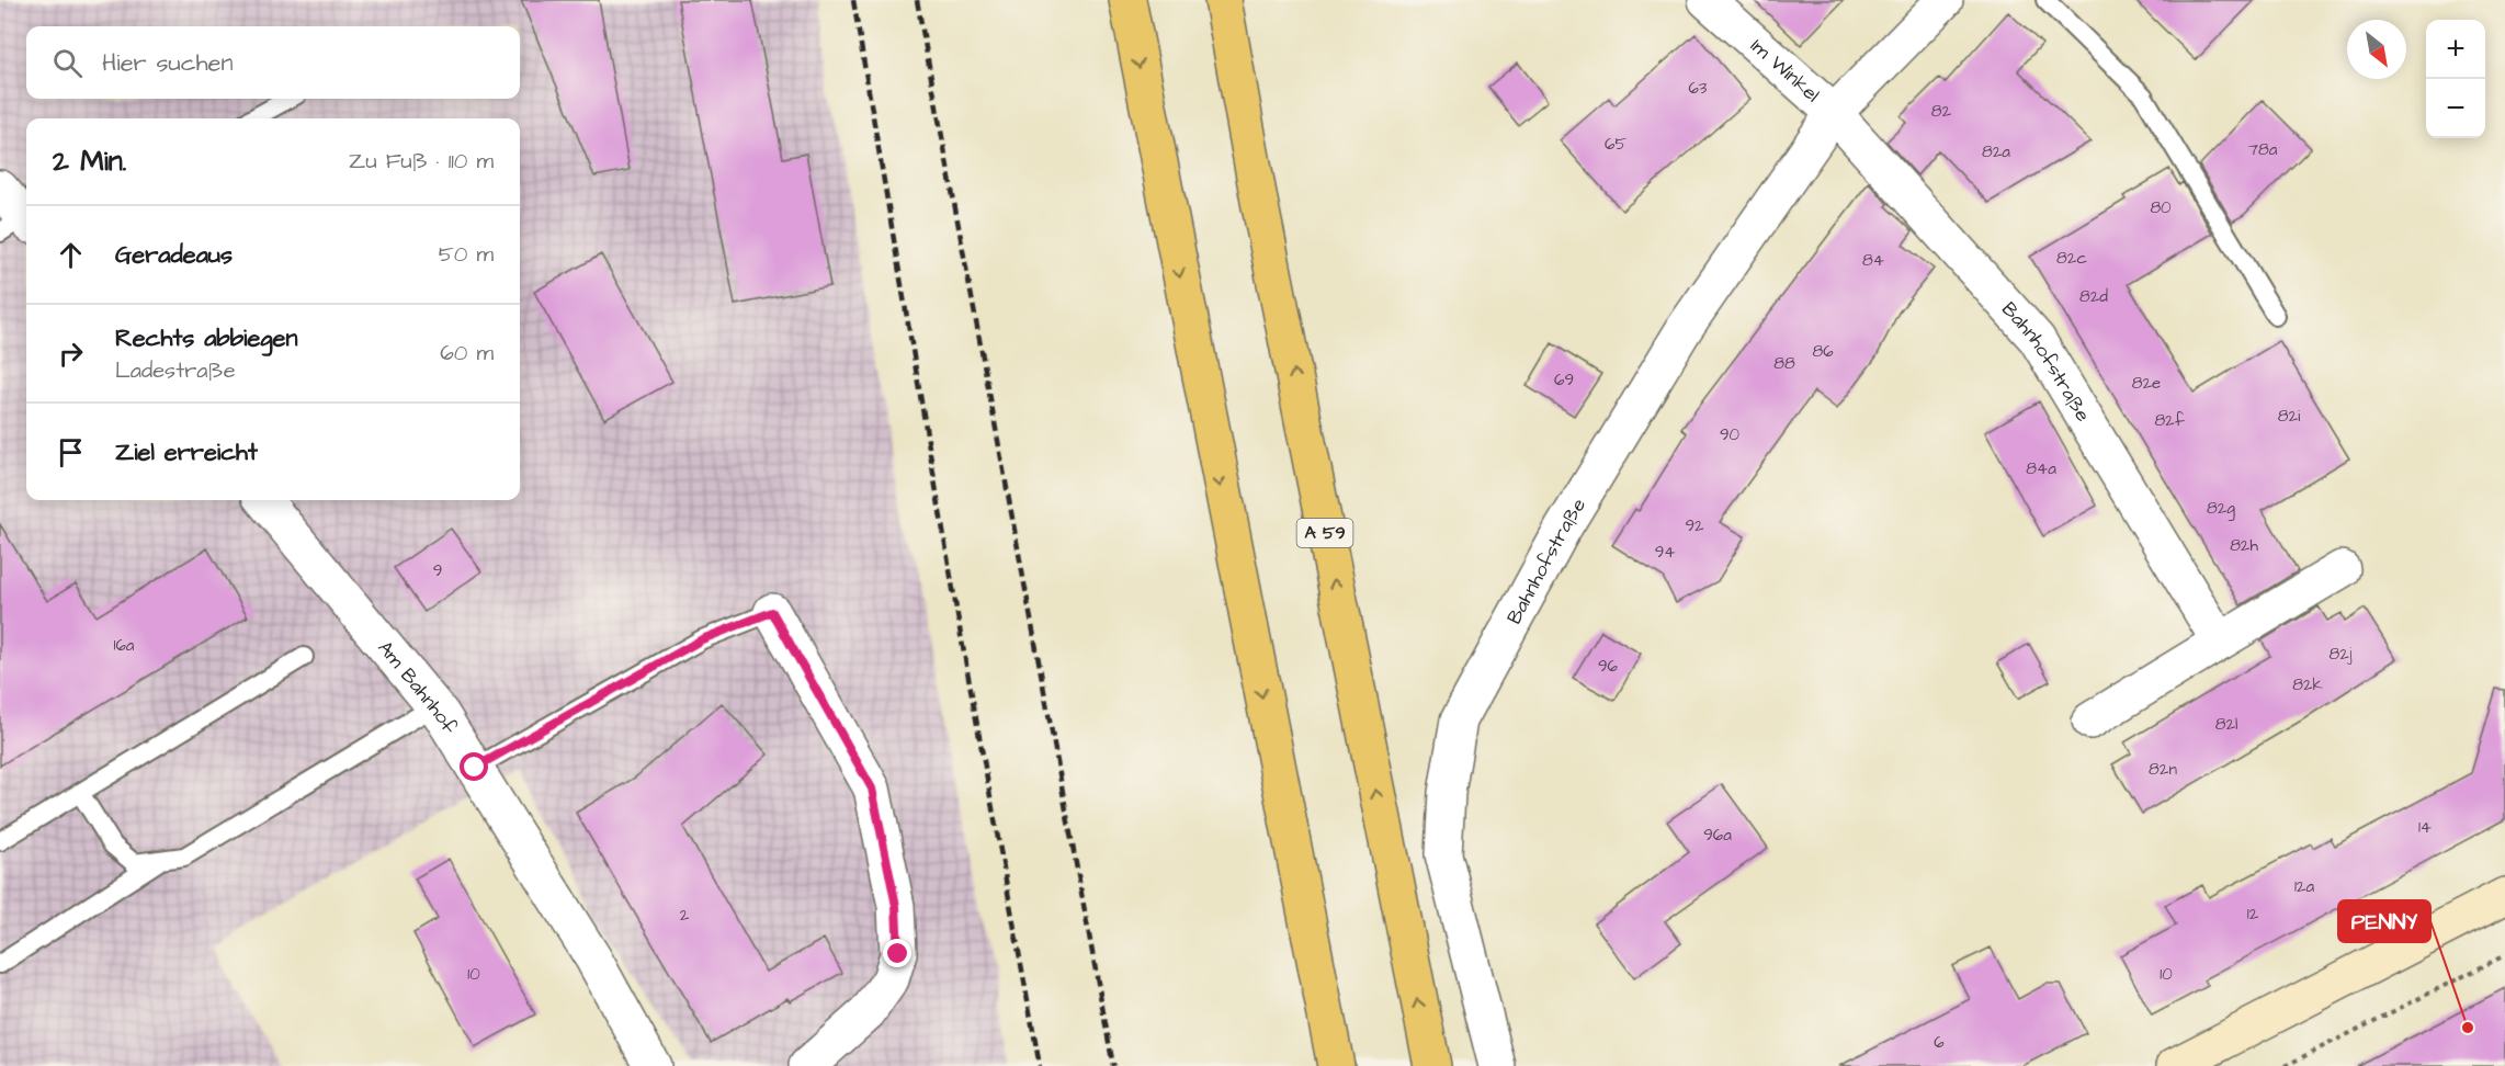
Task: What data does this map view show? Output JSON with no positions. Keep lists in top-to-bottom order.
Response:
{
  "streets": {
    "highway": ["A 59"],
    "street": ["Im Winkel", "Bahnhofstraße", "Am Bahnhof"]
  },
  "crossings": [
    ["Im Winkel", "Bahnhofstraße"]
  ],
  "places": ["PENNY"],
  "house_numbers": [
    "63",
    "82",
    "65",
    "78a",
    "82a",
    "80",
    "82c",
    "84",
    "82d",
    "86",
    "88",
    "69",
    "82e",
    "82i",
    "82f",
    "90",
    "84a",
    "82g",
    "92",
    "82h",
    "94",
    "9",
    "16a",
    "82j",
    "96",
    "82k",
    "82l",
    "82n",
    "14",
    "96a",
    "12a",
    "12",
    "2",
    "10",
    "10",
    "6"
  ],
  "north": "bottom right",
  "page": {
    "map_buttons": ["+", "−"],
    "search": "Hier suchen",
    "heading": ["2 Min.", "Zu Fuß · 110 m"],
    "list": [
      ["Geradeaus", "50 m"],
      ["Rechts abbiegen", "Ladestraße", "60 m"],
      "Ziel erreicht"
    ]
  }
}
